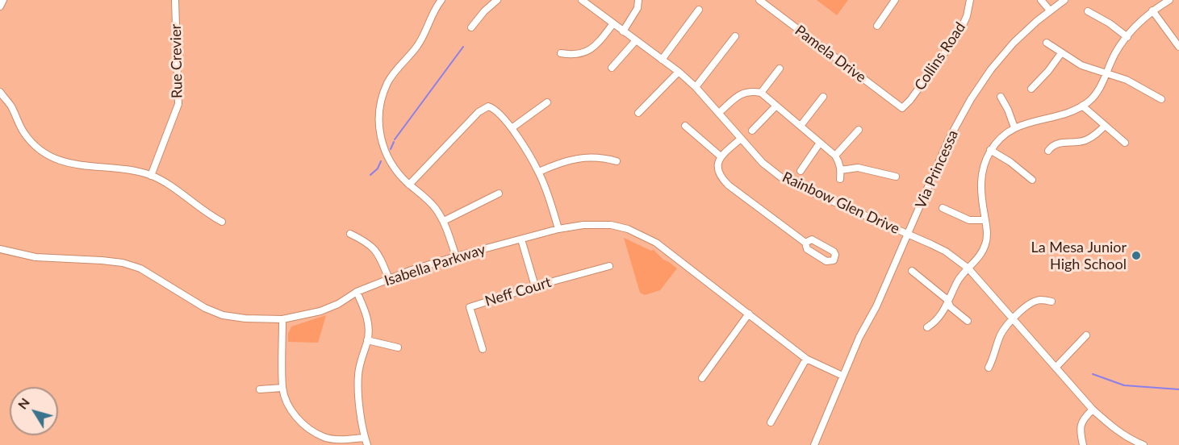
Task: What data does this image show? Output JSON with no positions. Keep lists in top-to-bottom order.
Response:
{
  "streets": {
    "street": [
      "Pamela Drive",
      "Collins Road",
      "Rue Crevier",
      "Via Princessa",
      "Rainbow Glen Drive",
      "Isabella Parkway",
      "Neff Court"
    ]
  },
  "crossings": [
    ["Pamela Drive", "Collins Road"],
    ["Via Princessa", "Rainbow Glen Drive"],
    ["Via Princessa", "Isabella Parkway"]
  ],
  "places": ["La Mesa Junior High School"],
  "north": "top left"
}
